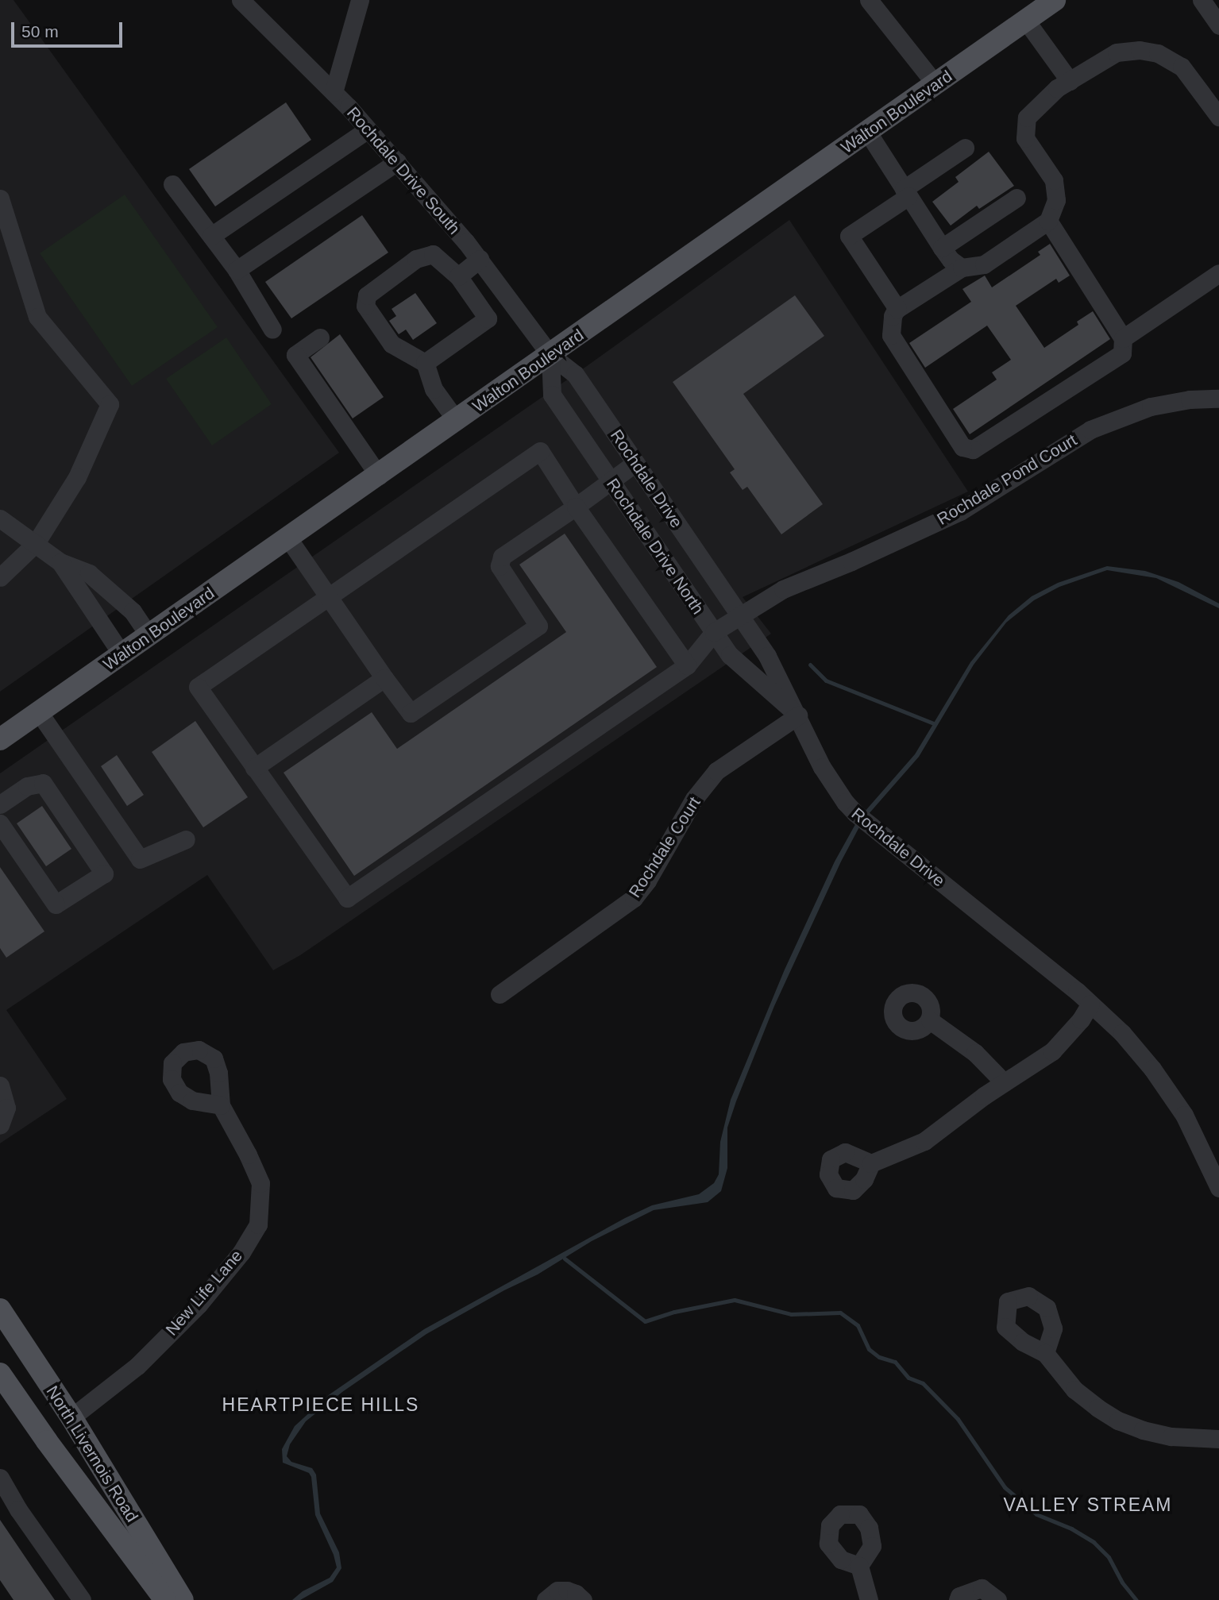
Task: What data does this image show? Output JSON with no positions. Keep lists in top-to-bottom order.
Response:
{
  "streets": {
    "main road": ["Walton Boulevard", "North Livernois Road"],
    "street": [
      "Rochdale Drive South",
      "Rochdale Drive",
      "Rochdale Pond Court",
      "Rochdale Drive North",
      "Rochdale Court",
      "New Life Lane"
    ]
  },
  "crossings": [
    ["Walton Boulevard", "Rochdale Drive South"],
    ["Walton Boulevard", "Rochdale Drive"],
    ["Walton Boulevard", "Rochdale Drive North"],
    ["Rochdale Drive South", "Rochdale Drive"],
    ["Rochdale Drive South", "Rochdale Drive North"],
    ["Rochdale Drive", "Rochdale Pond Court"],
    ["Rochdale Drive", "Rochdale Drive North"],
    ["Rochdale Drive", "Rochdale Court"],
    ["Rochdale Pond Court", "Rochdale Drive North"],
    ["Rochdale Drive North", "Rochdale Court"],
    ["New Life Lane", "North Livernois Road"]
  ],
  "districts": ["HEARTPIECE HILLS", "VALLEY STREAM"],
  "scale_bar": "50 m"
}
